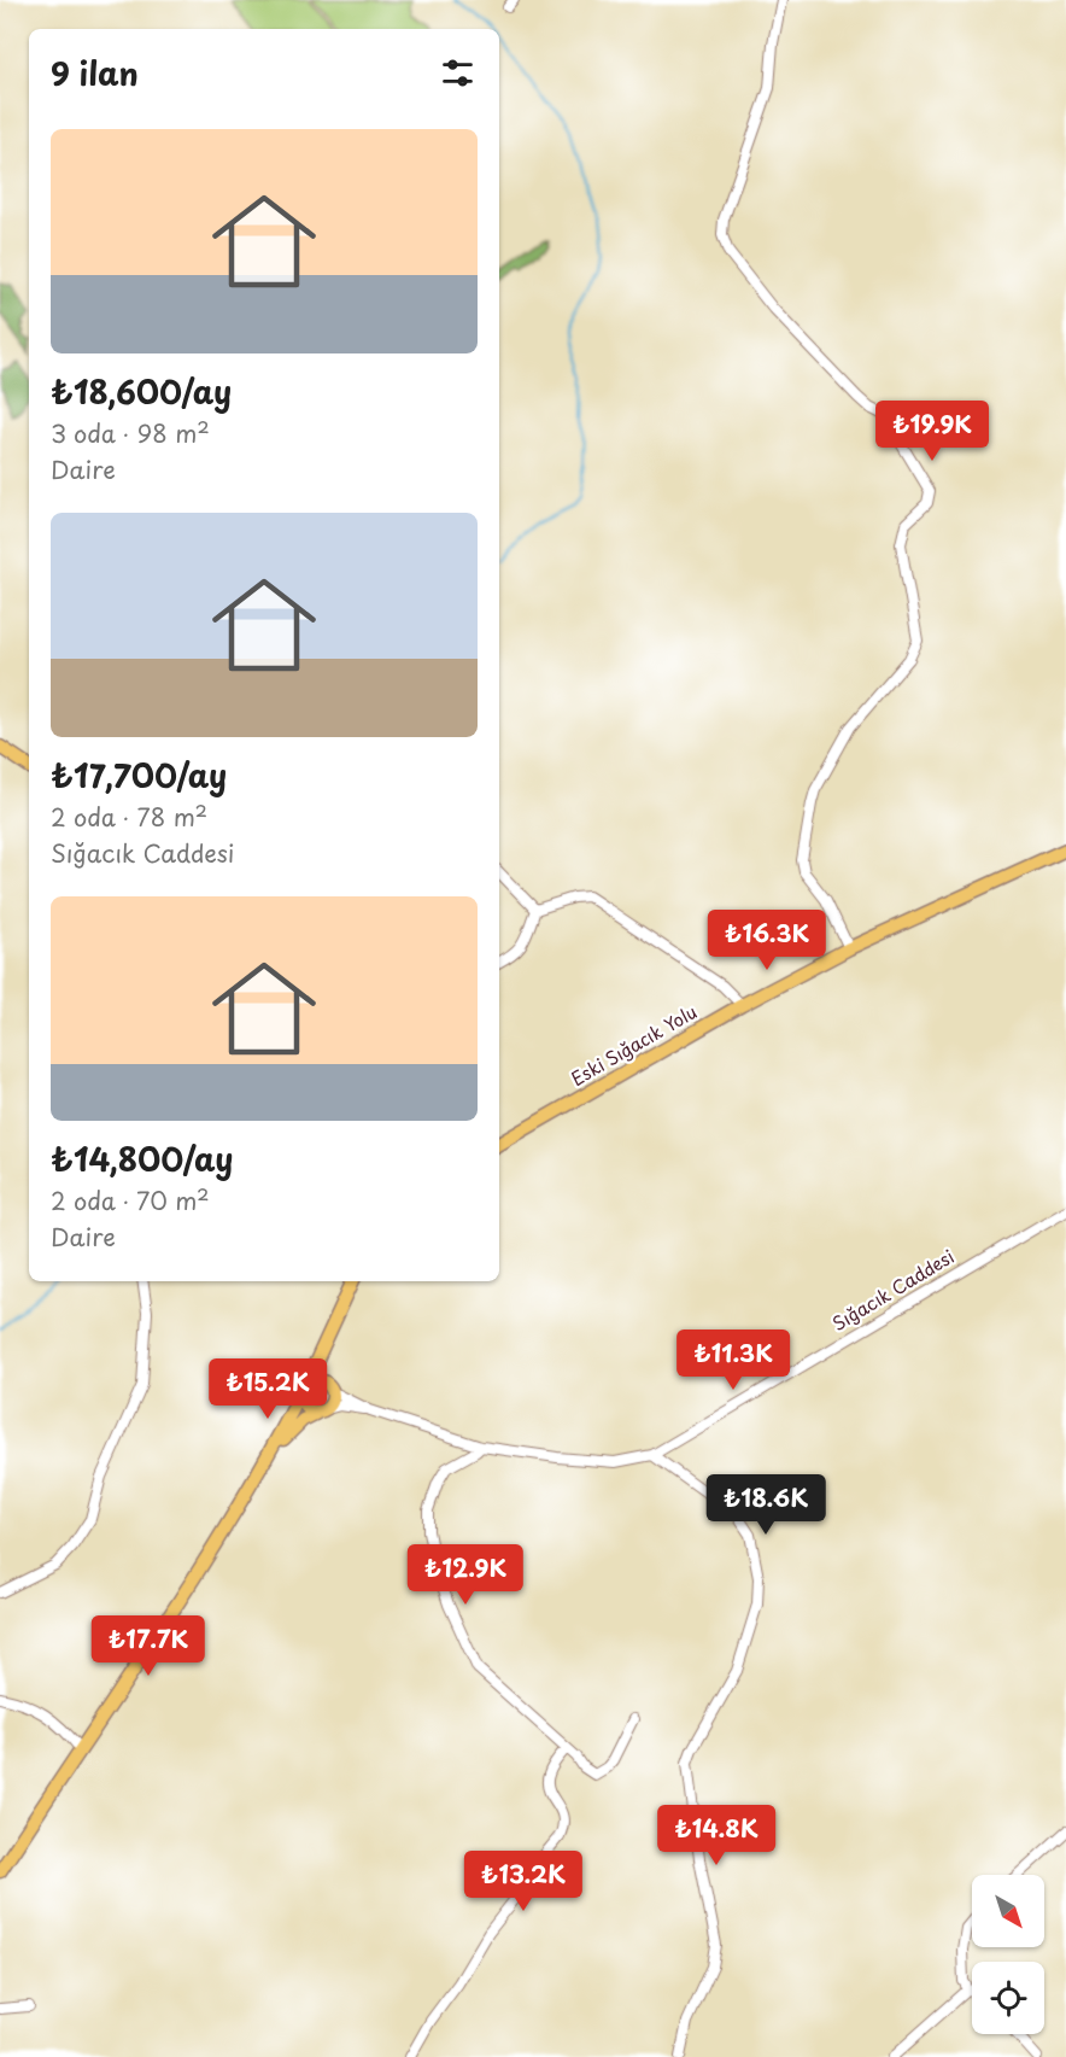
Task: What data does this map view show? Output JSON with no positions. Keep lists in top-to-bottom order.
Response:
{
  "streets": {
    "main road": ["Eski Sığacık Yolu"],
    "street": ["Sığacık Caddesi"]
  },
  "north": "bottom right",
  "page": {
    "heading": "9 ilan",
    "list": [
      {
        "name": "₺18,600/ay",
        "note": "3 oda · 98 m² · Daire"
      },
      {
        "name": "₺17,700/ay",
        "note": "2 oda · 78 m² · Sığacık Caddesi"
      },
      {
        "name": "₺14,800/ay",
        "note": "2 oda · 70 m² · Daire"
      }
    ],
    "price": [
      "₺19.9K",
      "₺16.3K",
      "₺11.3K",
      "₺15.2K",
      "₺18.6K",
      "₺12.9K",
      "₺17.7K",
      "₺14.8K",
      "₺13.2K"
    ]
  }
}
